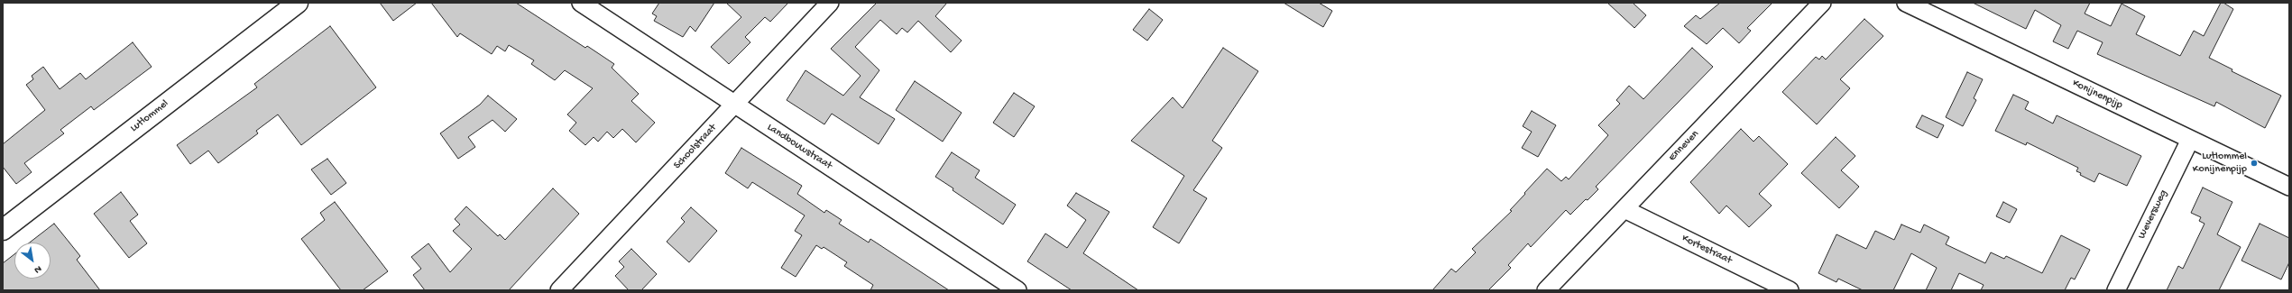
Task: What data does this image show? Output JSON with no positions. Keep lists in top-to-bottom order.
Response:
{
  "streets": {
    "main road": ["Lutlommel"],
    "street": [
      "Konijnenpijp",
      "Enneven",
      "Schoolstraat",
      "Landbouwstraat",
      "Weversweg",
      "Kortestraat"
    ]
  },
  "crossings": [
    ["Konijnenpijp", "Weversweg"],
    ["Enneven", "Kortestraat"],
    ["Schoolstraat", "Landbouwstraat"]
  ],
  "places": ["Lutlommel Konijnenpijp"],
  "north": "bottom right"
}
